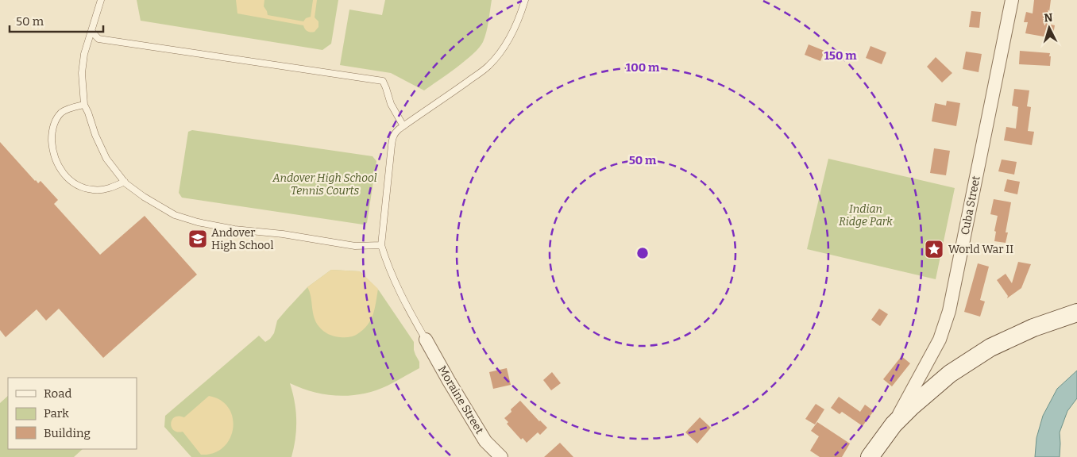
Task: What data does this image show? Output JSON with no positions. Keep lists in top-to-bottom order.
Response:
{
  "streets": {
    "street": ["Cuba Street", "Moraine Street"]
  },
  "parks": ["Andover High School Tennis Courts", "Indian Ridge Park"],
  "places": {
    "school or university": ["Andover High School"],
    "place": ["World War II"]
  },
  "legend": ["Road", "Park", "Building"],
  "scale_bar": "50 m",
  "north": "top",
  "rings": ["150 m", "100 m", "50 m"]
}
